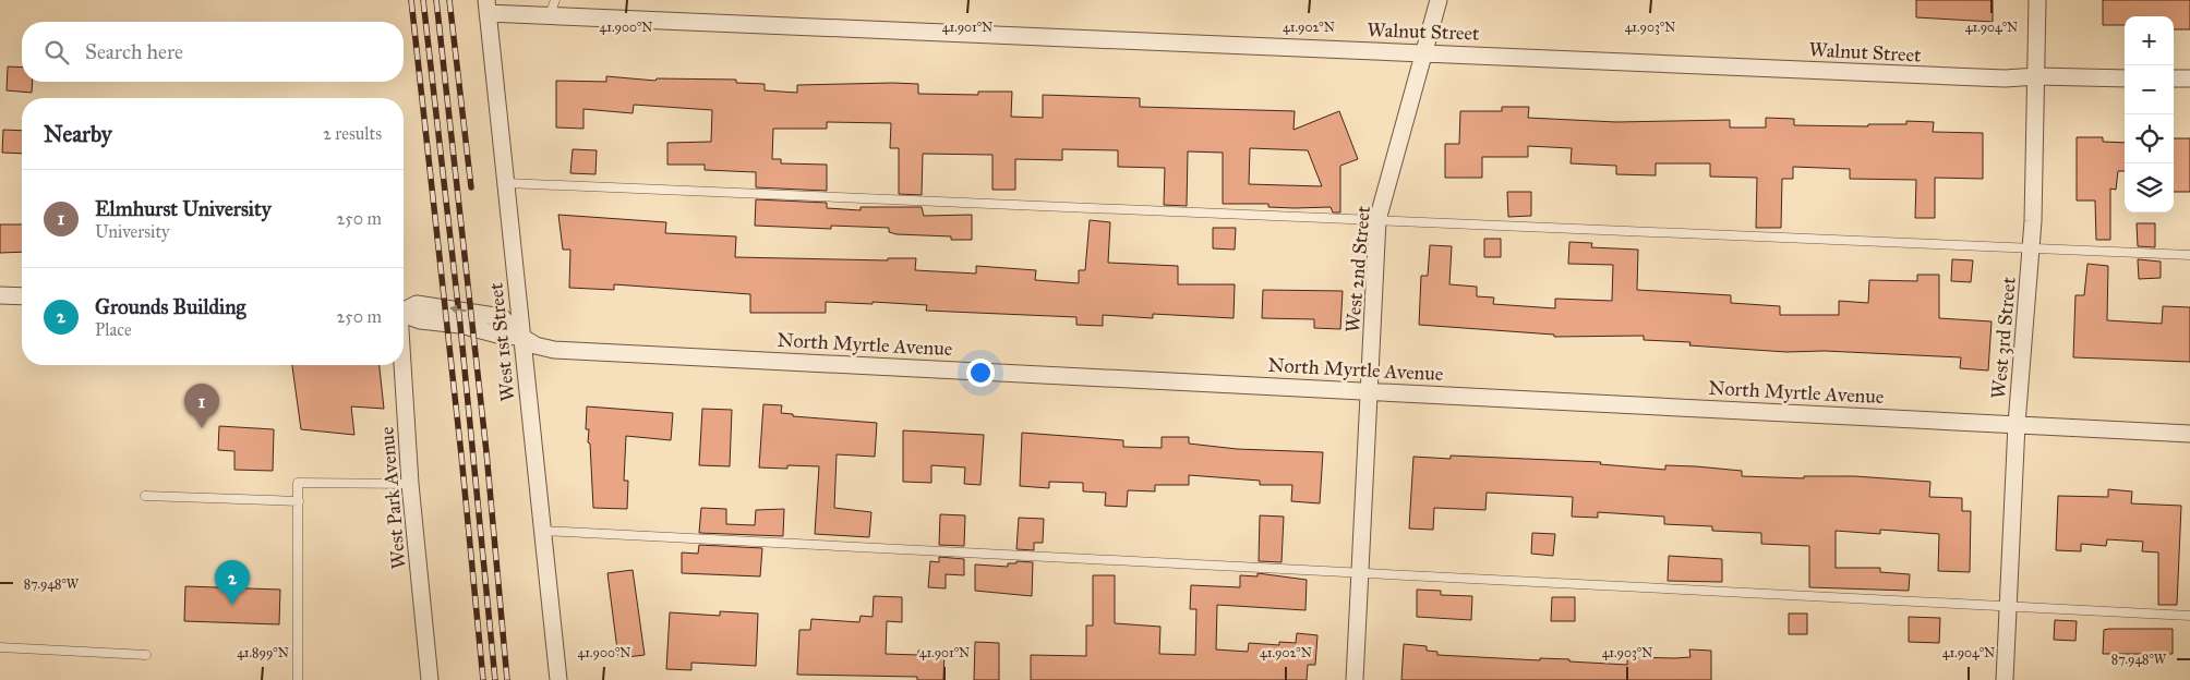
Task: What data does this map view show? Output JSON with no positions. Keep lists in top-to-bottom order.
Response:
{
  "streets": {
    "street": [
      "Walnut Street",
      "West 2nd Street",
      "West 3rd Street",
      "West 1st Street",
      "North Myrtle Avenue",
      "West Park Avenue"
    ]
  },
  "crossings": [
    ["Walnut Street", "West 2nd Street"],
    ["Walnut Street", "West 3rd Street"],
    ["Walnut Street", "West 1st Street"],
    ["West 2nd Street", "North Myrtle Avenue"],
    ["West 3rd Street", "North Myrtle Avenue"],
    ["West 1st Street", "North Myrtle Avenue"]
  ],
  "page": {
    "map_buttons": ["+", "−"],
    "search": "Search here",
    "heading": ["Nearby", "2 results"],
    "list": [
      {
        "mark": "1",
        "name": "Elmhurst University",
        "note": "University",
        "value": "250 m"
      },
      {
        "mark": "2",
        "name": "Grounds Building",
        "note": "Place",
        "value": "250 m"
      }
    ],
    "pins": ["1", "2"]
  },
  "coordinates": [
    "41.900°N",
    "41.901°N",
    "41.902°N",
    "41.903°N",
    "41.904°N",
    "87.948°W",
    "41.899°N"
  ]
}
